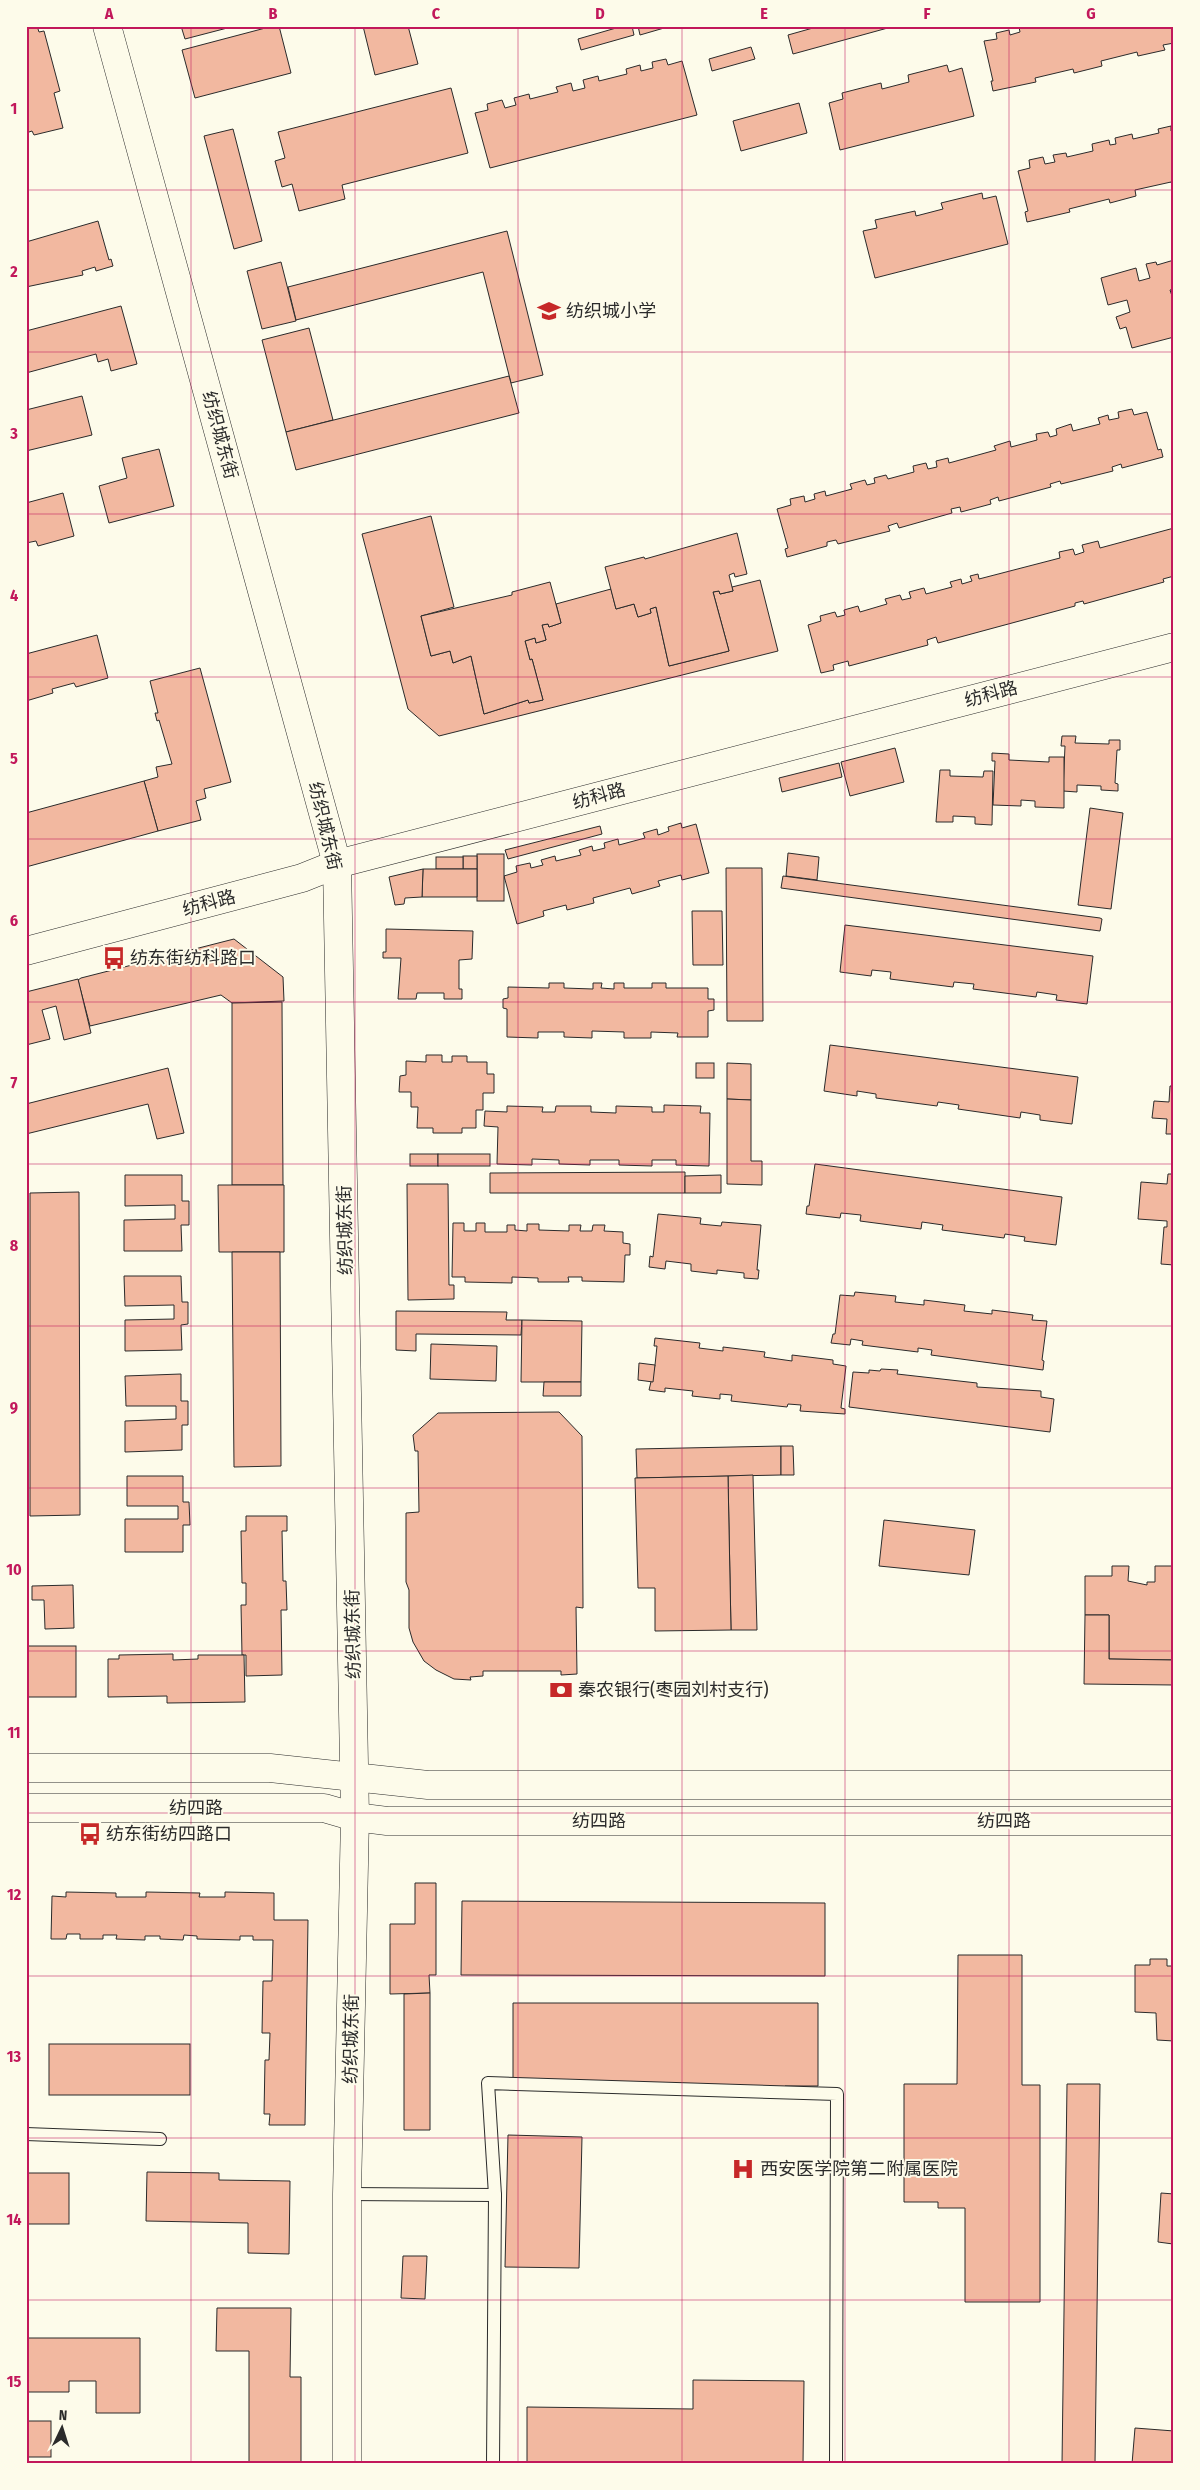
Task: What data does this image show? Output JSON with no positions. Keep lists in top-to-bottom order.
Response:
{
  "streets": {
    "street": ["纺织城东街", "纺科路", "纺四路"]
  },
  "crossings": [
    ["纺织城东街", "纺科路"],
    ["纺织城东街", "纺四路"]
  ],
  "places": {
    "school or university": ["纺织城小学"],
    "bus stop": ["纺东街纺科路口", "纺东街纺四路口"],
    "bank": ["秦农银行(枣园刘村支行)"],
    "hospital": ["西安医学院第二附属医院"]
  },
  "north": "top",
  "grid": {
    "columns": [
      "A",
      "B",
      "C",
      "D",
      "E",
      "F",
      "G"
    ],
    "rows": [
      "1",
      "2",
      "3",
      "4",
      "5",
      "6",
      "7",
      "8",
      "9",
      "10",
      "11",
      "12",
      "13",
      "14",
      "15"
    ]
  }
}
